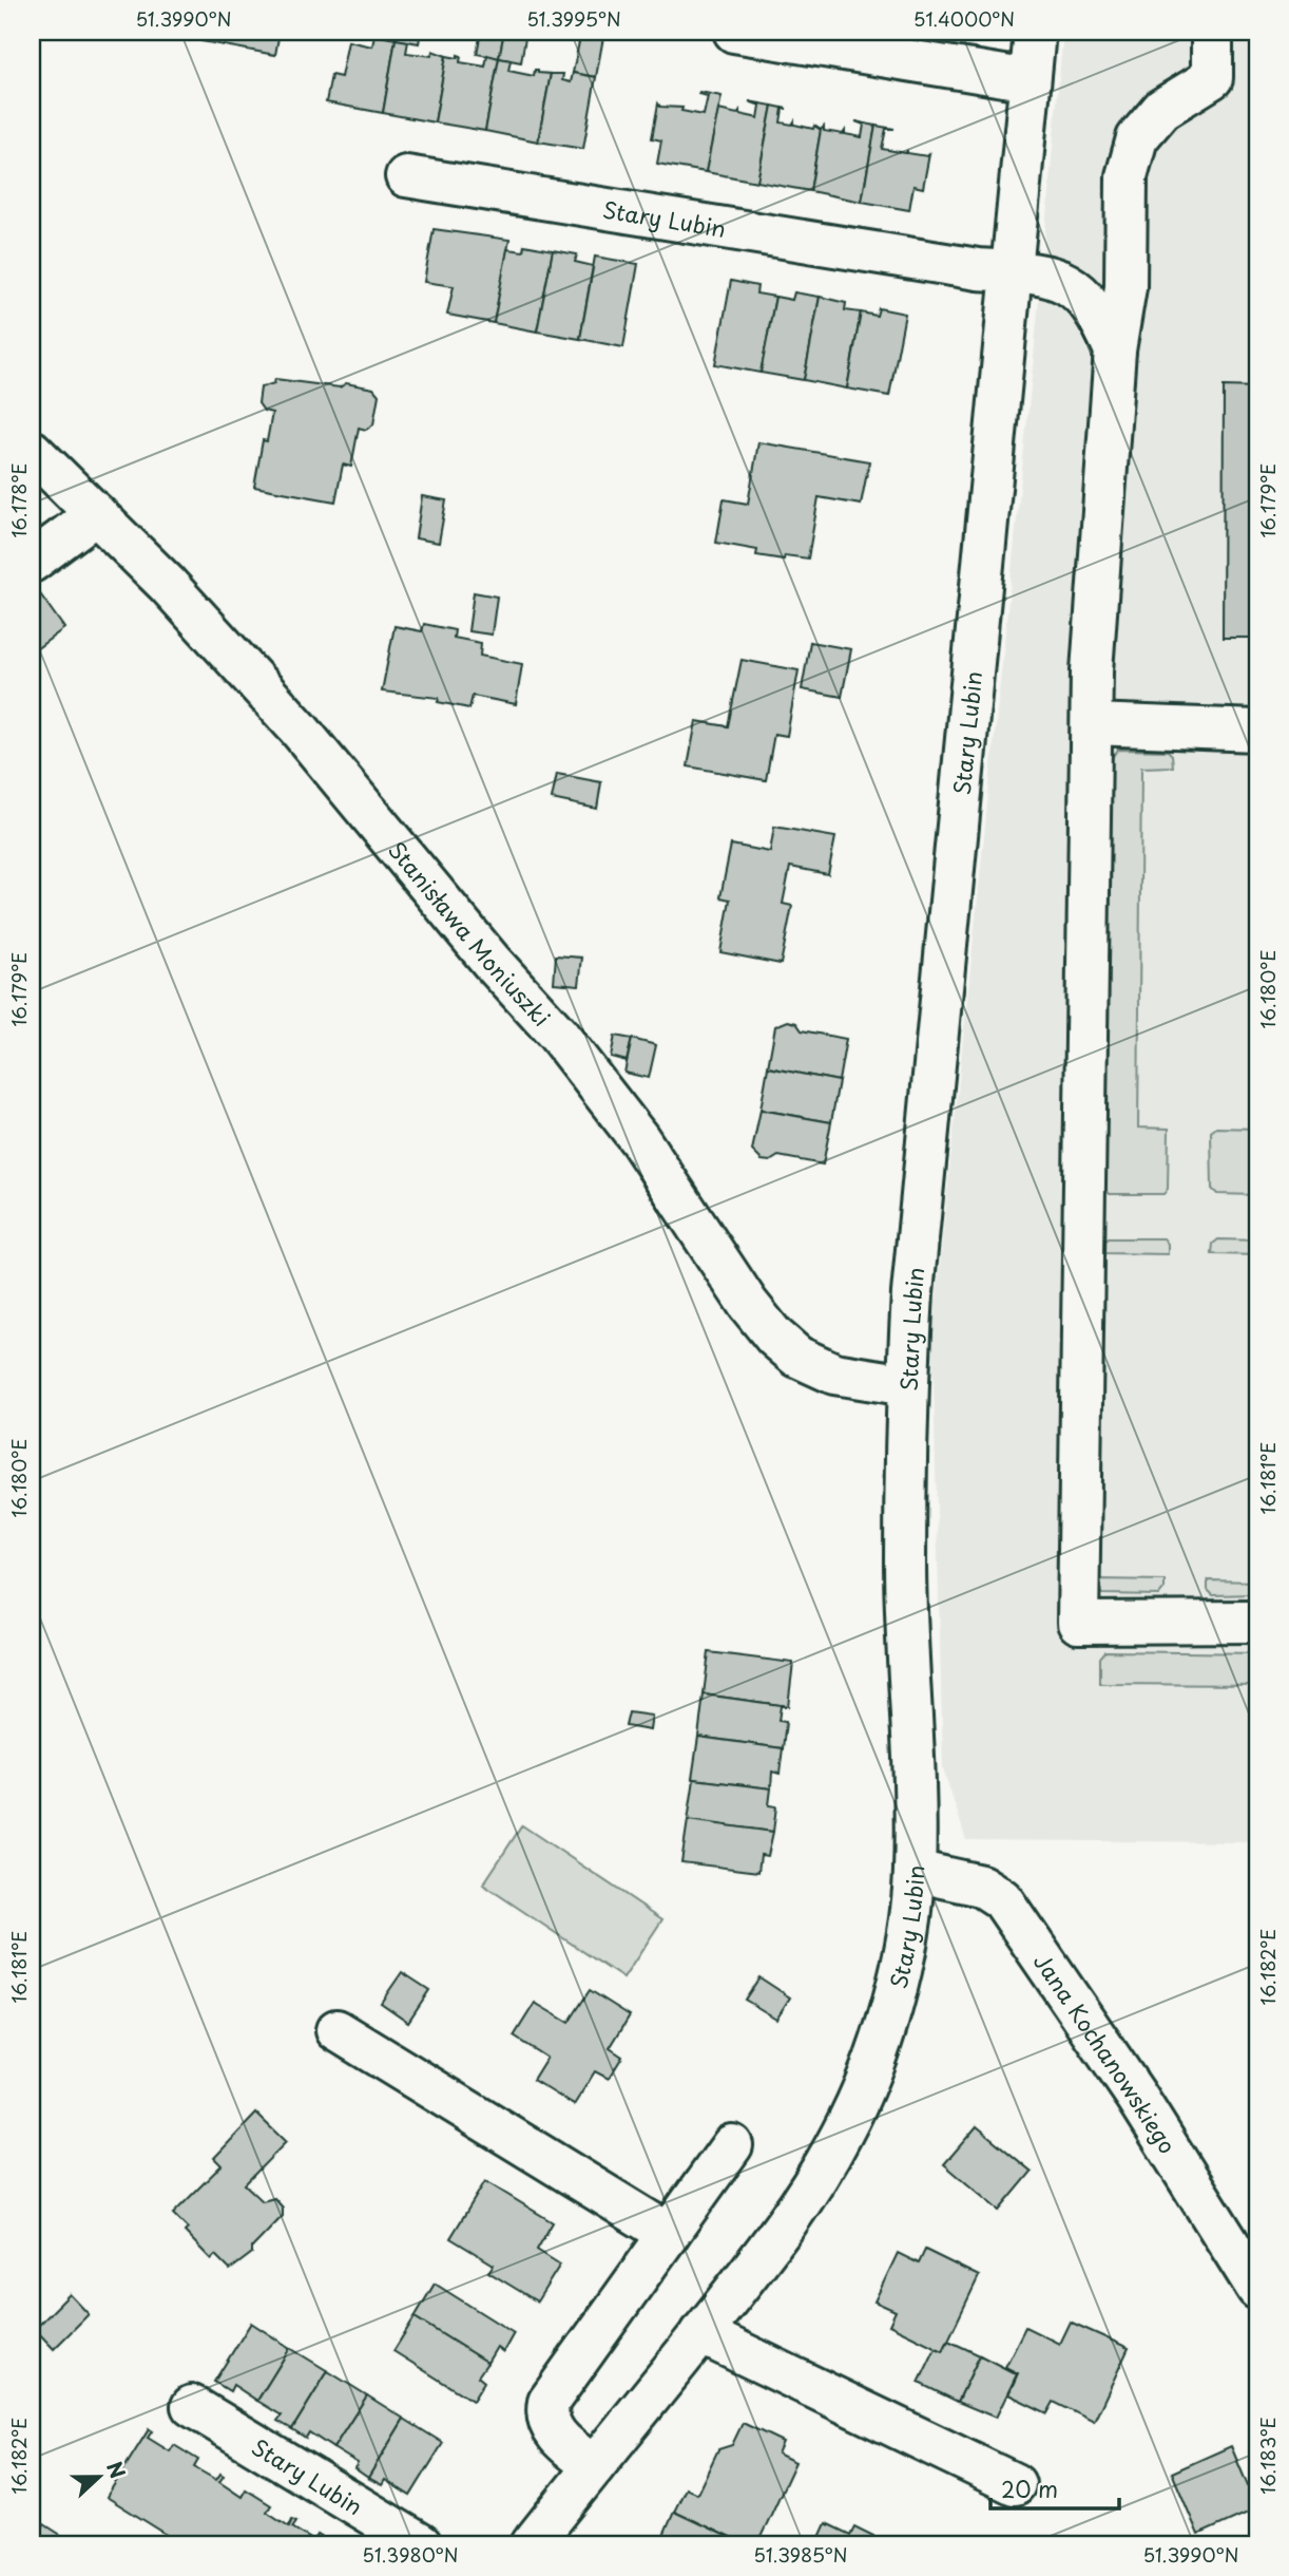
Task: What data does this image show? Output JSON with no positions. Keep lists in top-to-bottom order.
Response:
{
  "streets": {
    "street": ["Stary Lubin", "Stanisława Moniuszki", "Jana Kochanowskiego"]
  },
  "crossings": [
    ["Stary Lubin", "Stanisława Moniuszki"],
    ["Stary Lubin", "Jana Kochanowskiego"]
  ],
  "scale_bar": "20 m",
  "north": "right",
  "coordinates": [
    "51.3990°N",
    "51.3995°N",
    "51.4000°N",
    "16.178°E",
    "16.179°E",
    "16.180°E",
    "16.181°E",
    "16.182°E",
    "16.183°E",
    "51.3980°N",
    "51.3985°N"
  ]
}
